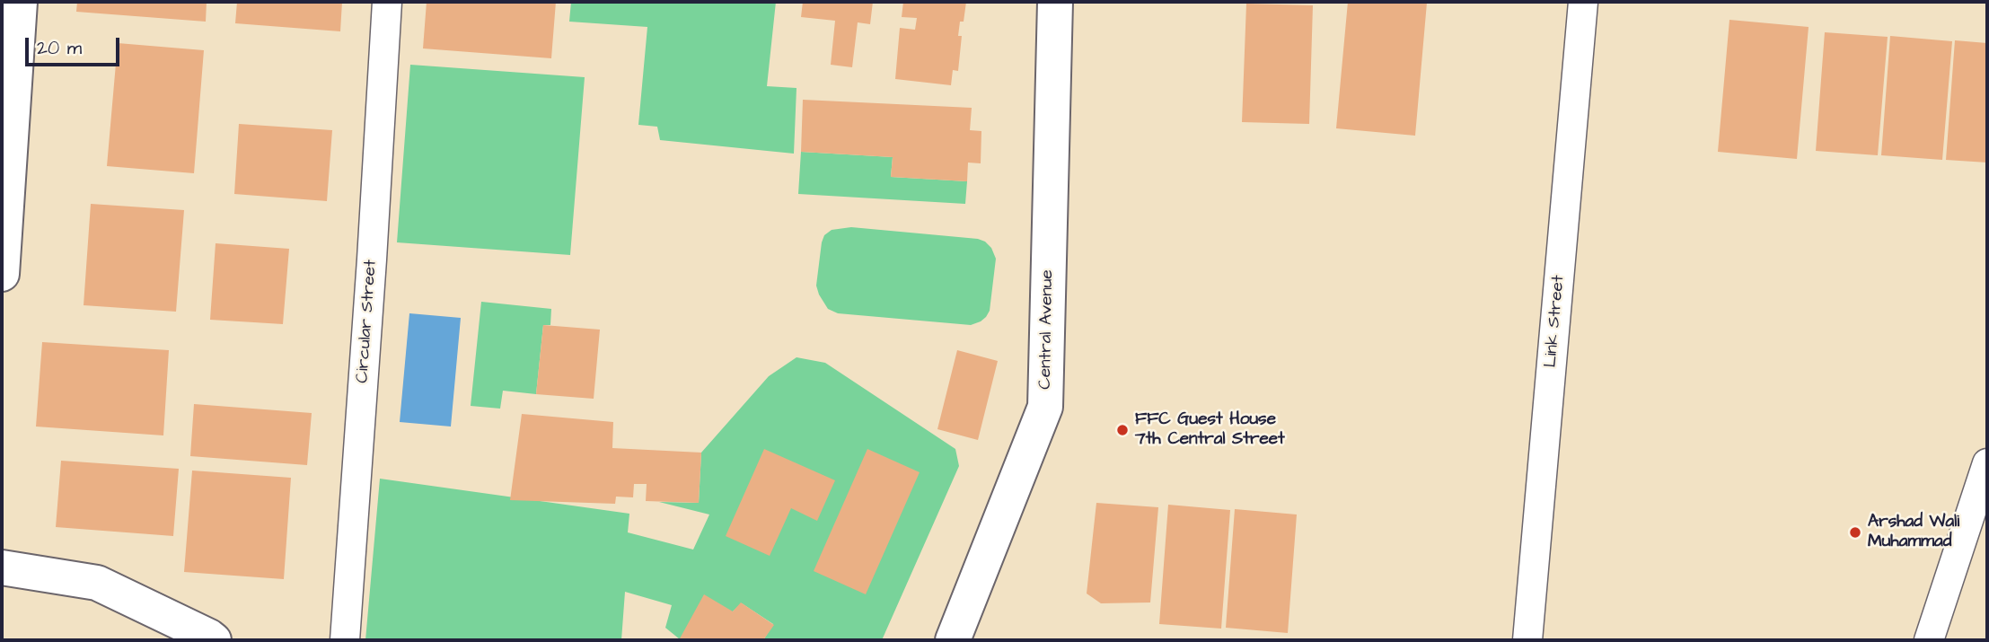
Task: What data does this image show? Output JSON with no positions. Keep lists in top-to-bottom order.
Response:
{
  "streets": {
    "street": ["Circular Street", "Link Street", "Central Avenue"]
  },
  "places": ["FFC Guest House 7th Central Street", "Arshad Wali Muhammad"],
  "scale_bar": "20 m"
}
